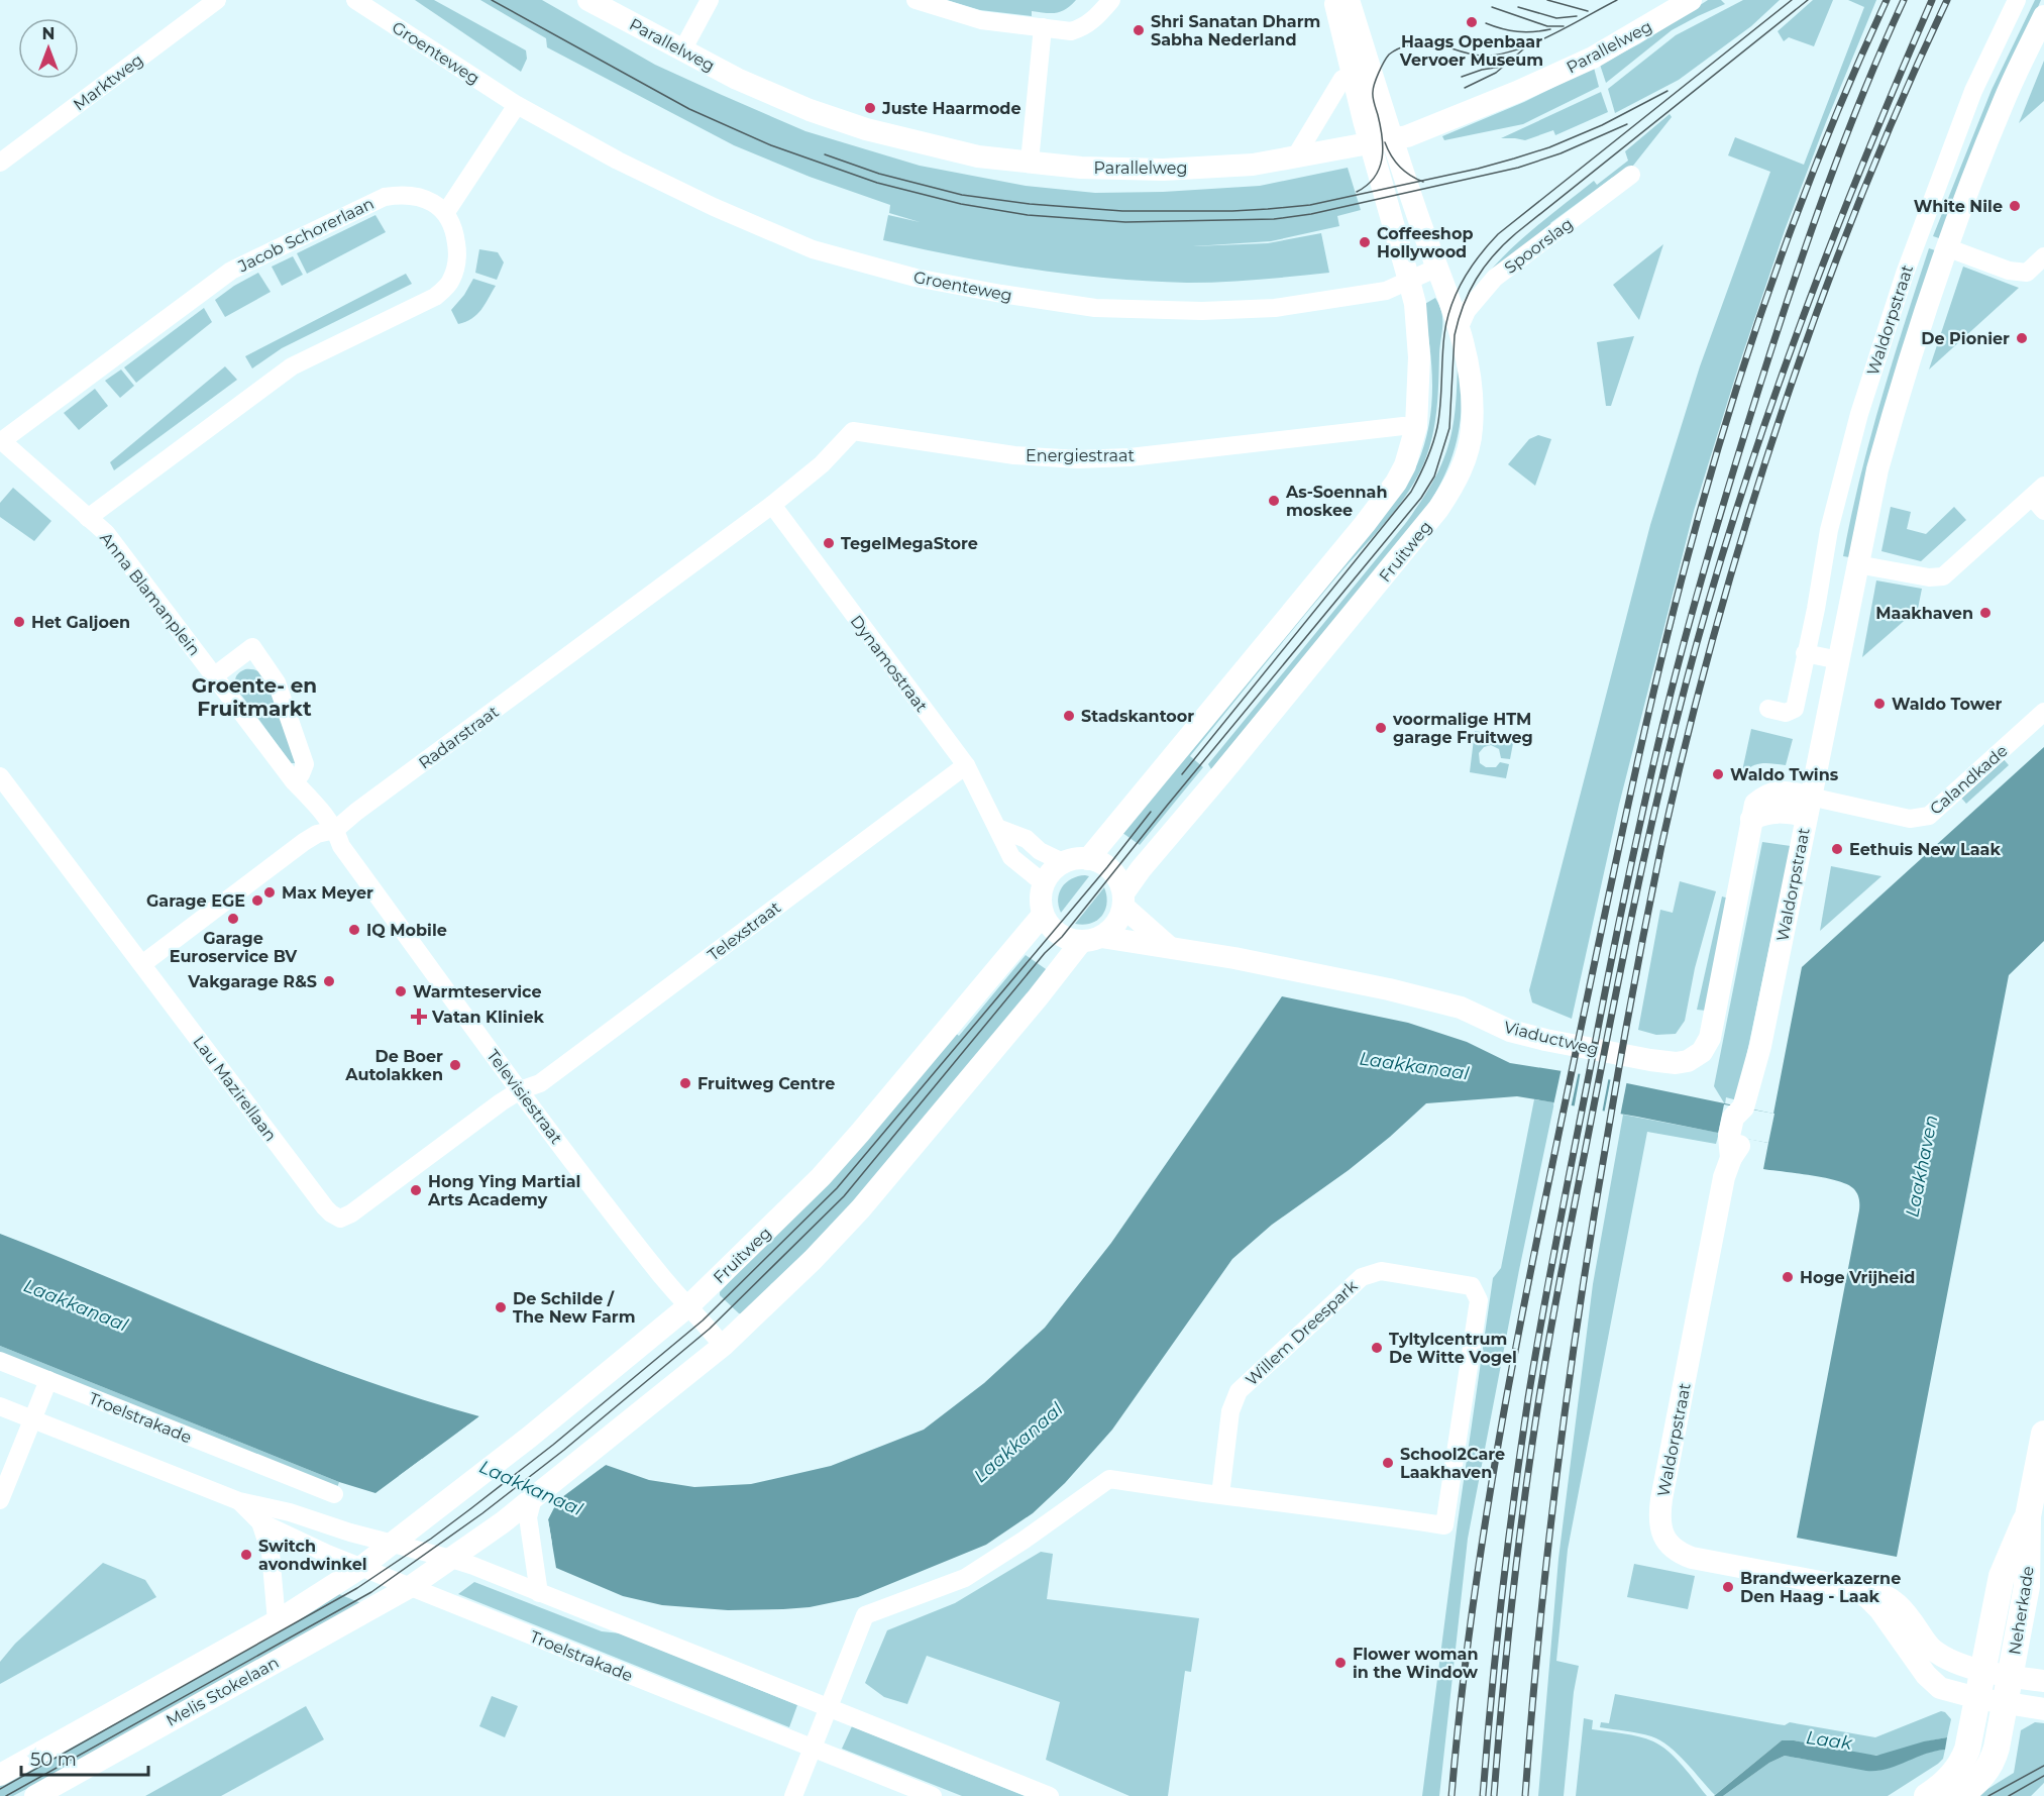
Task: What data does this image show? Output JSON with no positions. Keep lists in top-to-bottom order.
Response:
{
  "streets": {
    "main road": ["Neherkade"],
    "street": [
      "Parallelweg",
      "Groenteweg",
      "Marktweg",
      "Jacob Schorerlaan",
      "Spoorslag",
      "Waldorpstraat",
      "Energiestraat",
      "Fruitweg",
      "Anna Blamanplein",
      "Dynamostraat",
      "Radarstraat",
      "Calandkade",
      "Telexstraat",
      "Viaductweg",
      "Lau Mazirellaan",
      "Televisiestraat",
      "Willem Dreespark",
      "Troelstrakade",
      "Melis Stokelaan"
    ]
  },
  "crossings": [
    ["Parallelweg", "Fruitweg"],
    ["Groenteweg", "Fruitweg"],
    ["Jacob Schorerlaan", "Anna Blamanplein"],
    ["Spoorslag", "Fruitweg"],
    ["Waldorpstraat", "Calandkade"],
    ["Waldorpstraat", "Viaductweg"],
    ["Waldorpstraat", "Neherkade"],
    ["Energiestraat", "Dynamostraat"],
    ["Energiestraat", "Radarstraat"],
    ["Fruitweg", "Dynamostraat"],
    ["Fruitweg", "Viaductweg"],
    ["Fruitweg", "Televisiestraat"],
    ["Fruitweg", "Troelstrakade"],
    ["Fruitweg", "Melis Stokelaan"],
    ["Anna Blamanplein", "Televisiestraat"],
    ["Dynamostraat", "Radarstraat"],
    ["Dynamostraat", "Telexstraat"],
    ["Dynamostraat", "Viaductweg"],
    ["Radarstraat", "Lau Mazirellaan"],
    ["Radarstraat", "Televisiestraat"],
    ["Calandkade", "Viaductweg"],
    ["Telexstraat", "Lau Mazirellaan"],
    ["Telexstraat", "Televisiestraat"],
    ["Lau Mazirellaan", "Televisiestraat"],
    ["Willem Dreespark", "Troelstrakade"],
    ["Troelstrakade", "Melis Stokelaan"]
  ],
  "districts": ["Groente- en Fruitmarkt"],
  "water": ["Laakkanaal", "Laakhaven", "Laak"],
  "places": {
    "other": [
      "Haags Openbaar Vervoer Museum",
      "Shri Sanatan Dharm Sabha Nederland",
      "Juste Haarmode",
      "White Nile",
      "Coffeeshop Hollywood",
      "De Pionier",
      "As-Soennah moskee",
      "TegelMegaStore",
      "Maakhaven",
      "Het Galjoen",
      "Waldo Tower",
      "Stadskantoor",
      "voormalige HTM garage Fruitweg",
      "Waldo Twins",
      "Eethuis New Laak",
      "Max Meyer",
      "Garage EGE",
      "Garage Euroservice BV",
      "IQ Mobile",
      "Vakgarage R&S",
      "Warmteservice",
      "De Boer Autolakken",
      "Fruitweg Centre",
      "Hong Ying Martial Arts Academy",
      "Hoge Vrijheid",
      "De Schilde / The New Farm",
      "Tyltylcentrum De Witte Vogel",
      "School2Care Laakhaven",
      "Switch avondwinkel",
      "Brandweerkazerne Den Haag - Laak",
      "Flower woman in the Window"
    ],
    "health": ["Vatan Kliniek"]
  },
  "scale_bar": "50 m",
  "north": "top"
}
